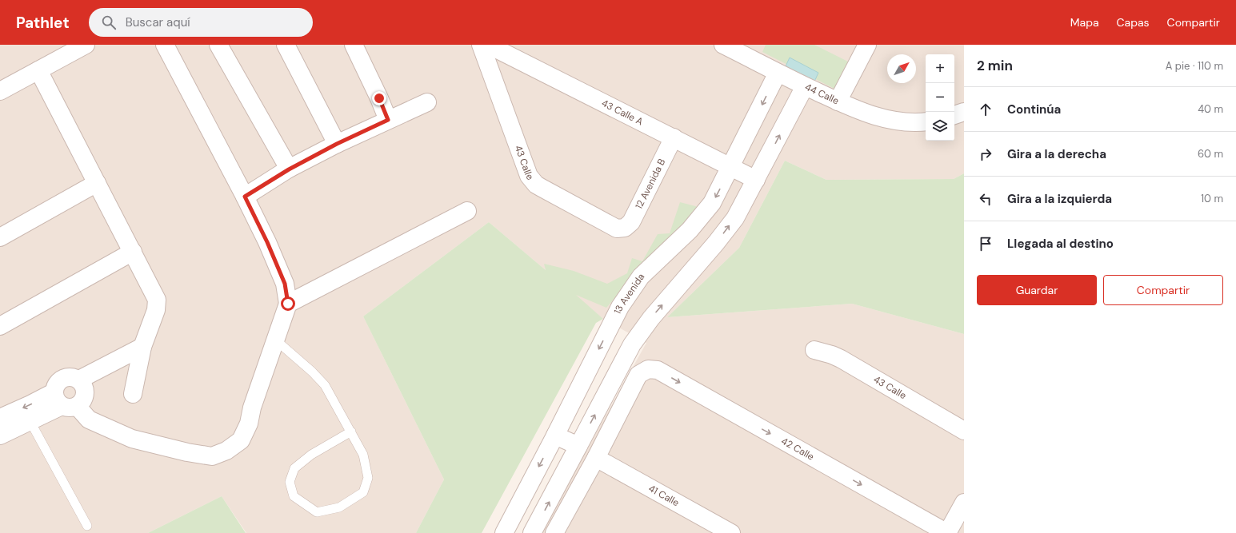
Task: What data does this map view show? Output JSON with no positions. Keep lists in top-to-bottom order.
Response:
{
  "streets": {
    "street": [
      "44 Calle",
      "43 Calle A",
      "43 Calle",
      "12 Avenida B",
      "13 Avenida",
      "42 Calle",
      "41 Calle"
    ]
  },
  "crossings": [
    ["44 Calle", "13 Avenida"],
    ["43 Calle A", "12 Avenida B"],
    ["43 Calle A", "13 Avenida"],
    ["43 Calle", "12 Avenida B"],
    ["42 Calle", "41 Calle"]
  ],
  "one_way": ["42 Calle"],
  "north": "top right",
  "page": {
    "header": "Pathlet",
    "search": "Buscar aquí",
    "nav": ["Mapa", "Capas", "Compartir"],
    "heading": ["2 min", "A pie · 110 m"],
    "map_buttons": ["+", "−"],
    "list": [
      ["Continúa", "40 m"],
      ["Gira a la derecha", "60 m"],
      ["Gira a la izquierda", "10 m"],
      "Llegada al destino"
    ],
    "buttons": ["Guardar", "Compartir"]
  }
}
